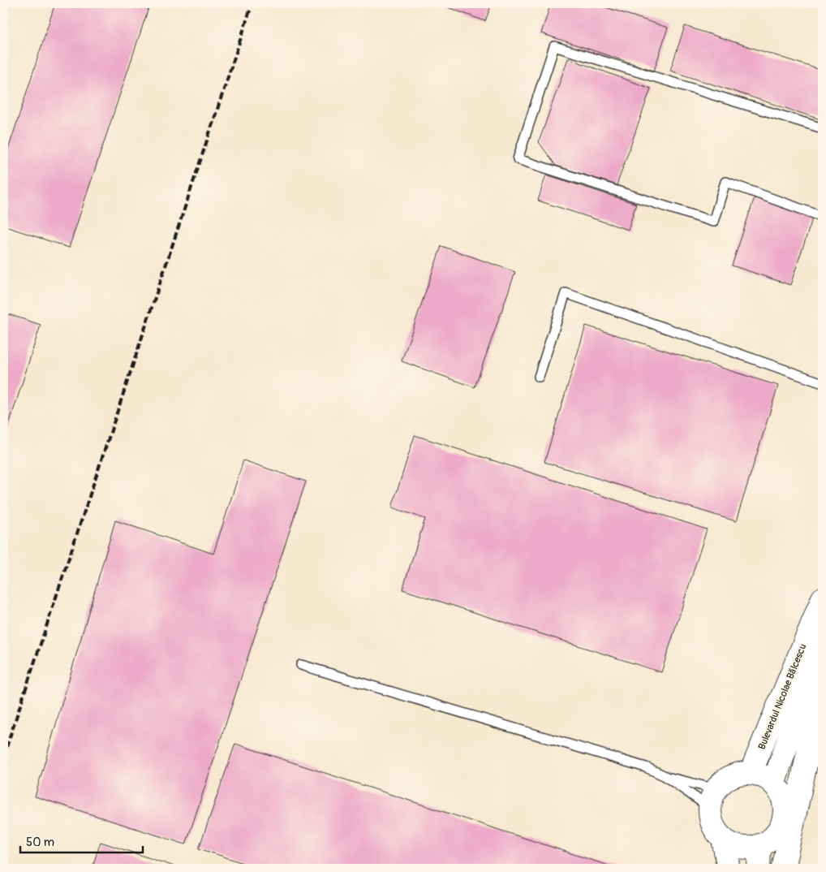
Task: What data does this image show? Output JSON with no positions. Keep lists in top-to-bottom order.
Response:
{
  "streets": {
    "main road": ["Bulevardul Nicolae Bălcescu"]
  },
  "scale_bar": "50 m"
}
